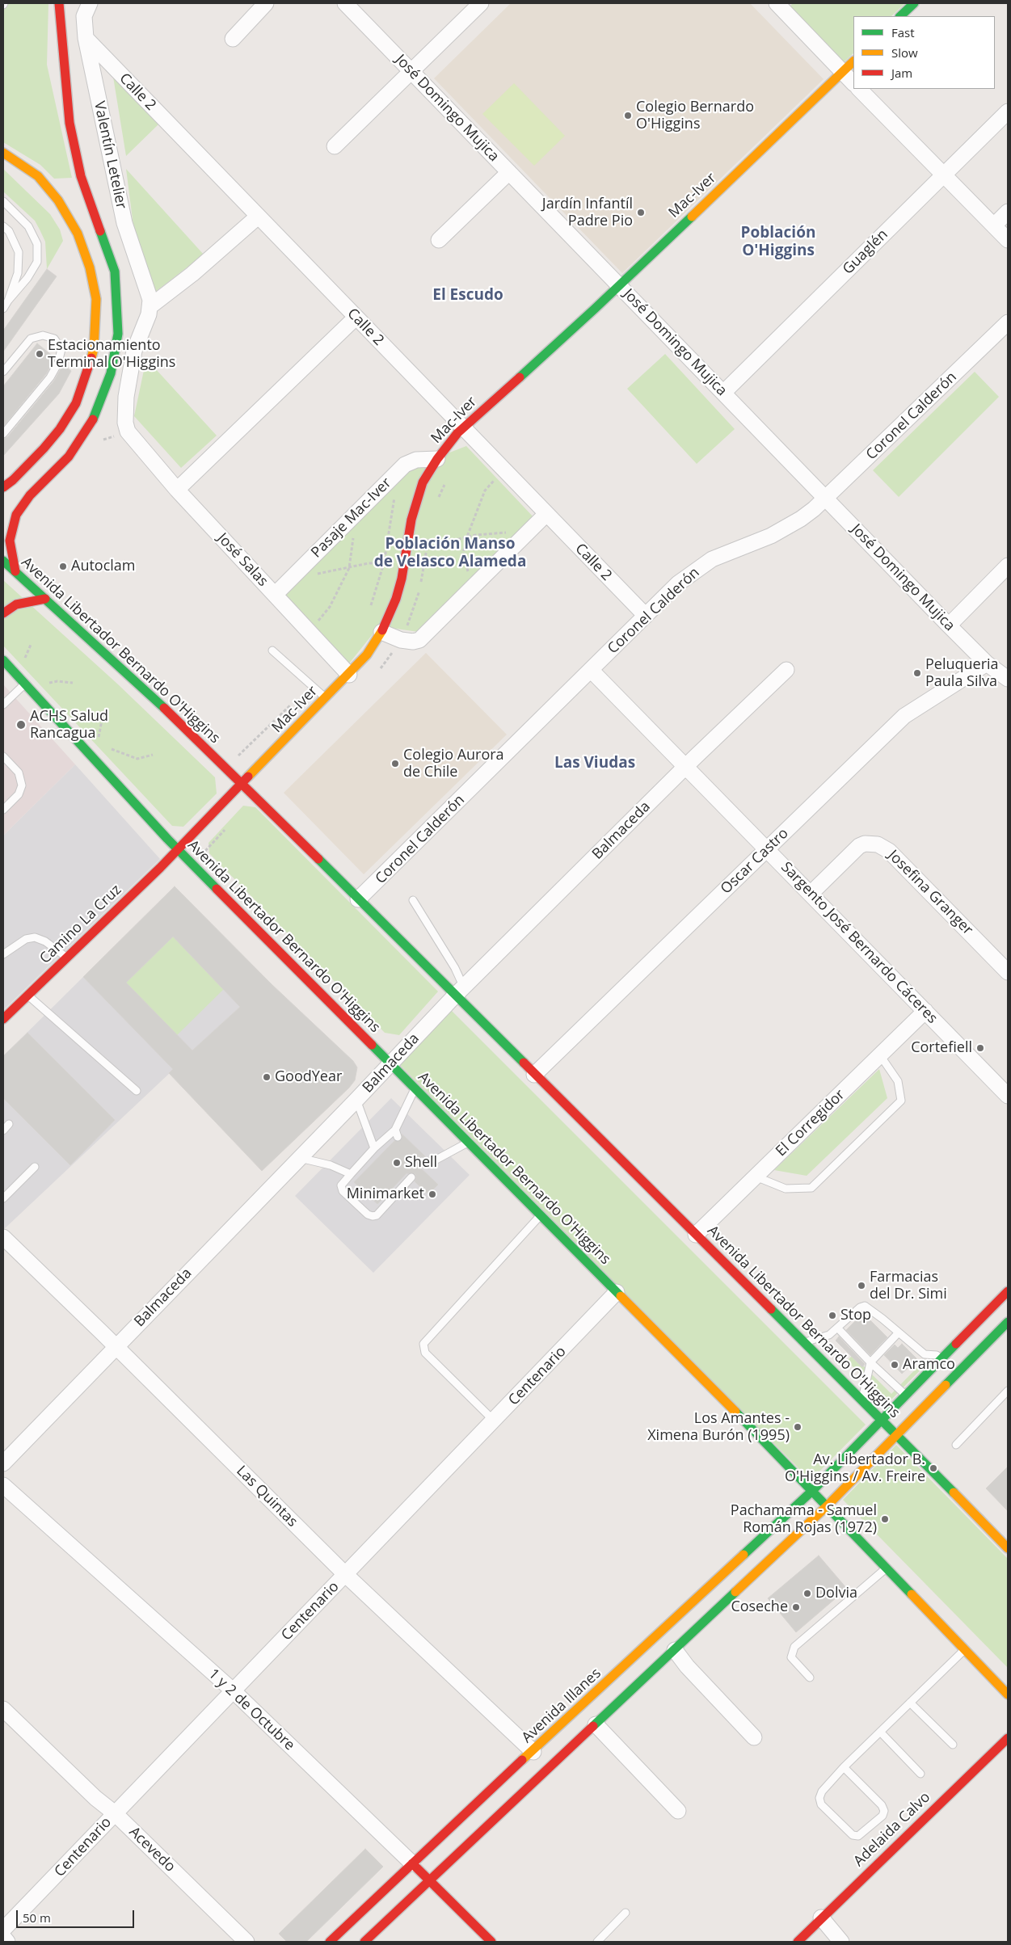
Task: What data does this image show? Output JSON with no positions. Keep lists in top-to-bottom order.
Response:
{
  "streets": {
    "main road": [
      "Mac-Iver",
      "Avenida Libertador Bernardo O'Higgins",
      "Camino La Cruz",
      "Avenida Illanes",
      "1 y 2 de Octubre",
      "Adelaida Calvo"
    ],
    "street": [
      "Calle 2",
      "José Domingo Mujica",
      "Valentín Letelier",
      "Guaglén",
      "Coronel Calderón",
      "Pasaje Mac-Iver",
      "José Salas",
      "Balmaceda",
      "Oscar Castro",
      "Josefina Granger",
      "Sargento José Bernardo Cáceres",
      "El Corregidor",
      "Centenario",
      "Las Quintas",
      "Acevedo"
    ]
  },
  "crossings": [
    ["Calle 2", "Valentín Letelier"],
    ["Calle 2", "Mac-Iver"],
    ["Calle 2", "Coronel Calderón"],
    ["José Domingo Mujica", "Mac-Iver"],
    ["José Domingo Mujica", "Guaglén"],
    ["José Domingo Mujica", "Coronel Calderón"],
    ["José Domingo Mujica", "Oscar Castro"],
    ["Valentín Letelier", "José Salas"],
    ["Mac-Iver", "Pasaje Mac-Iver"],
    ["Mac-Iver", "José Salas"],
    ["Mac-Iver", "Avenida Libertador Bernardo O'Higgins"],
    ["Mac-Iver", "Camino La Cruz"],
    ["Coronel Calderón", "Avenida Libertador Bernardo O'Higgins"],
    ["Coronel Calderón", "Sargento José Bernardo Cáceres"],
    ["Pasaje Mac-Iver", "José Salas"],
    ["Avenida Libertador Bernardo O'Higgins", "Balmaceda"],
    ["Avenida Libertador Bernardo O'Higgins", "Oscar Castro"],
    ["Avenida Libertador Bernardo O'Higgins", "Camino La Cruz"],
    ["Avenida Libertador Bernardo O'Higgins", "El Corregidor"],
    ["Avenida Libertador Bernardo O'Higgins", "Centenario"],
    ["Avenida Libertador Bernardo O'Higgins", "Avenida Illanes"],
    ["Balmaceda", "Sargento José Bernardo Cáceres"],
    ["Balmaceda", "Las Quintas"],
    ["Oscar Castro", "Sargento José Bernardo Cáceres"],
    ["Josefina Granger", "Sargento José Bernardo Cáceres"],
    ["Sargento José Bernardo Cáceres", "El Corregidor"],
    ["Centenario", "Las Quintas"],
    ["Centenario", "1 y 2 de Octubre"],
    ["Centenario", "Acevedo"],
    ["Las Quintas", "Avenida Illanes"],
    ["Avenida Illanes", "1 y 2 de Octubre"]
  ],
  "districts": [
    "Población O'Higgins",
    "El Escudo",
    "Población Manso de Velasco Alameda",
    "Las Viudas"
  ],
  "places": [
    "Colegio Bernardo O'Higgins",
    "Jardín Infantíl Padre Pio",
    "Estacionamiento Terminal O'Higgins",
    "Autoclam",
    "Peluqueria Paula Silva",
    "ACHS Salud Rancagua",
    "Colegio Aurora de Chile",
    "Cortefiell",
    "GoodYear",
    "Shell",
    "Minimarket",
    "Farmacias del Dr. Simi",
    "Stop",
    "Aramco",
    "Los Amantes - Ximena Burón (1995)",
    "Av. Libertador B. O'Higgins / Av. Freire",
    "Pachamama - Samuel Román Rojas (1972)",
    "Dolvia",
    "Coseche"
  ],
  "legend": ["Fast", "Slow", "Jam"],
  "scale_bar": "50 m"
}
